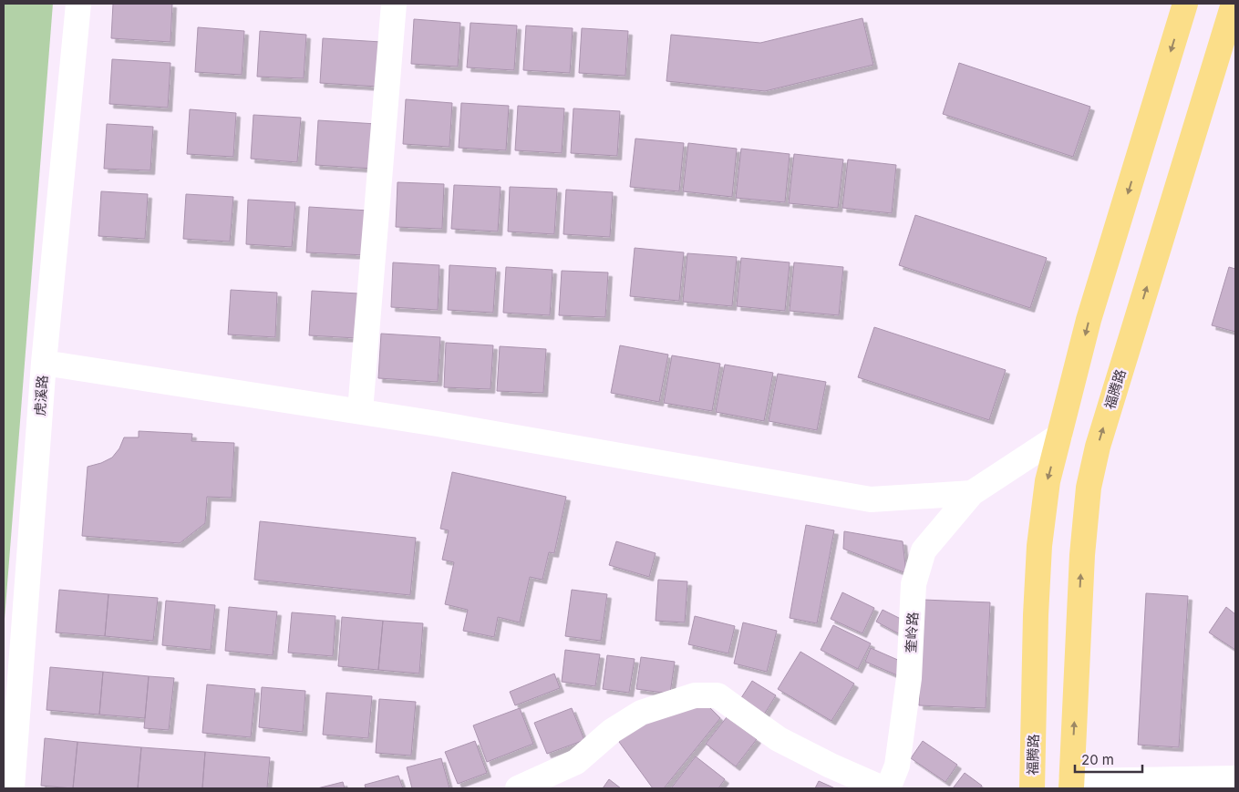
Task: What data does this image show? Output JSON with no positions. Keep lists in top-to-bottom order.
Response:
{
  "streets": {
    "main road": ["福腾路"],
    "street": ["虎溪路", "奎岭路"]
  },
  "scale_bar": "20 m"
}
